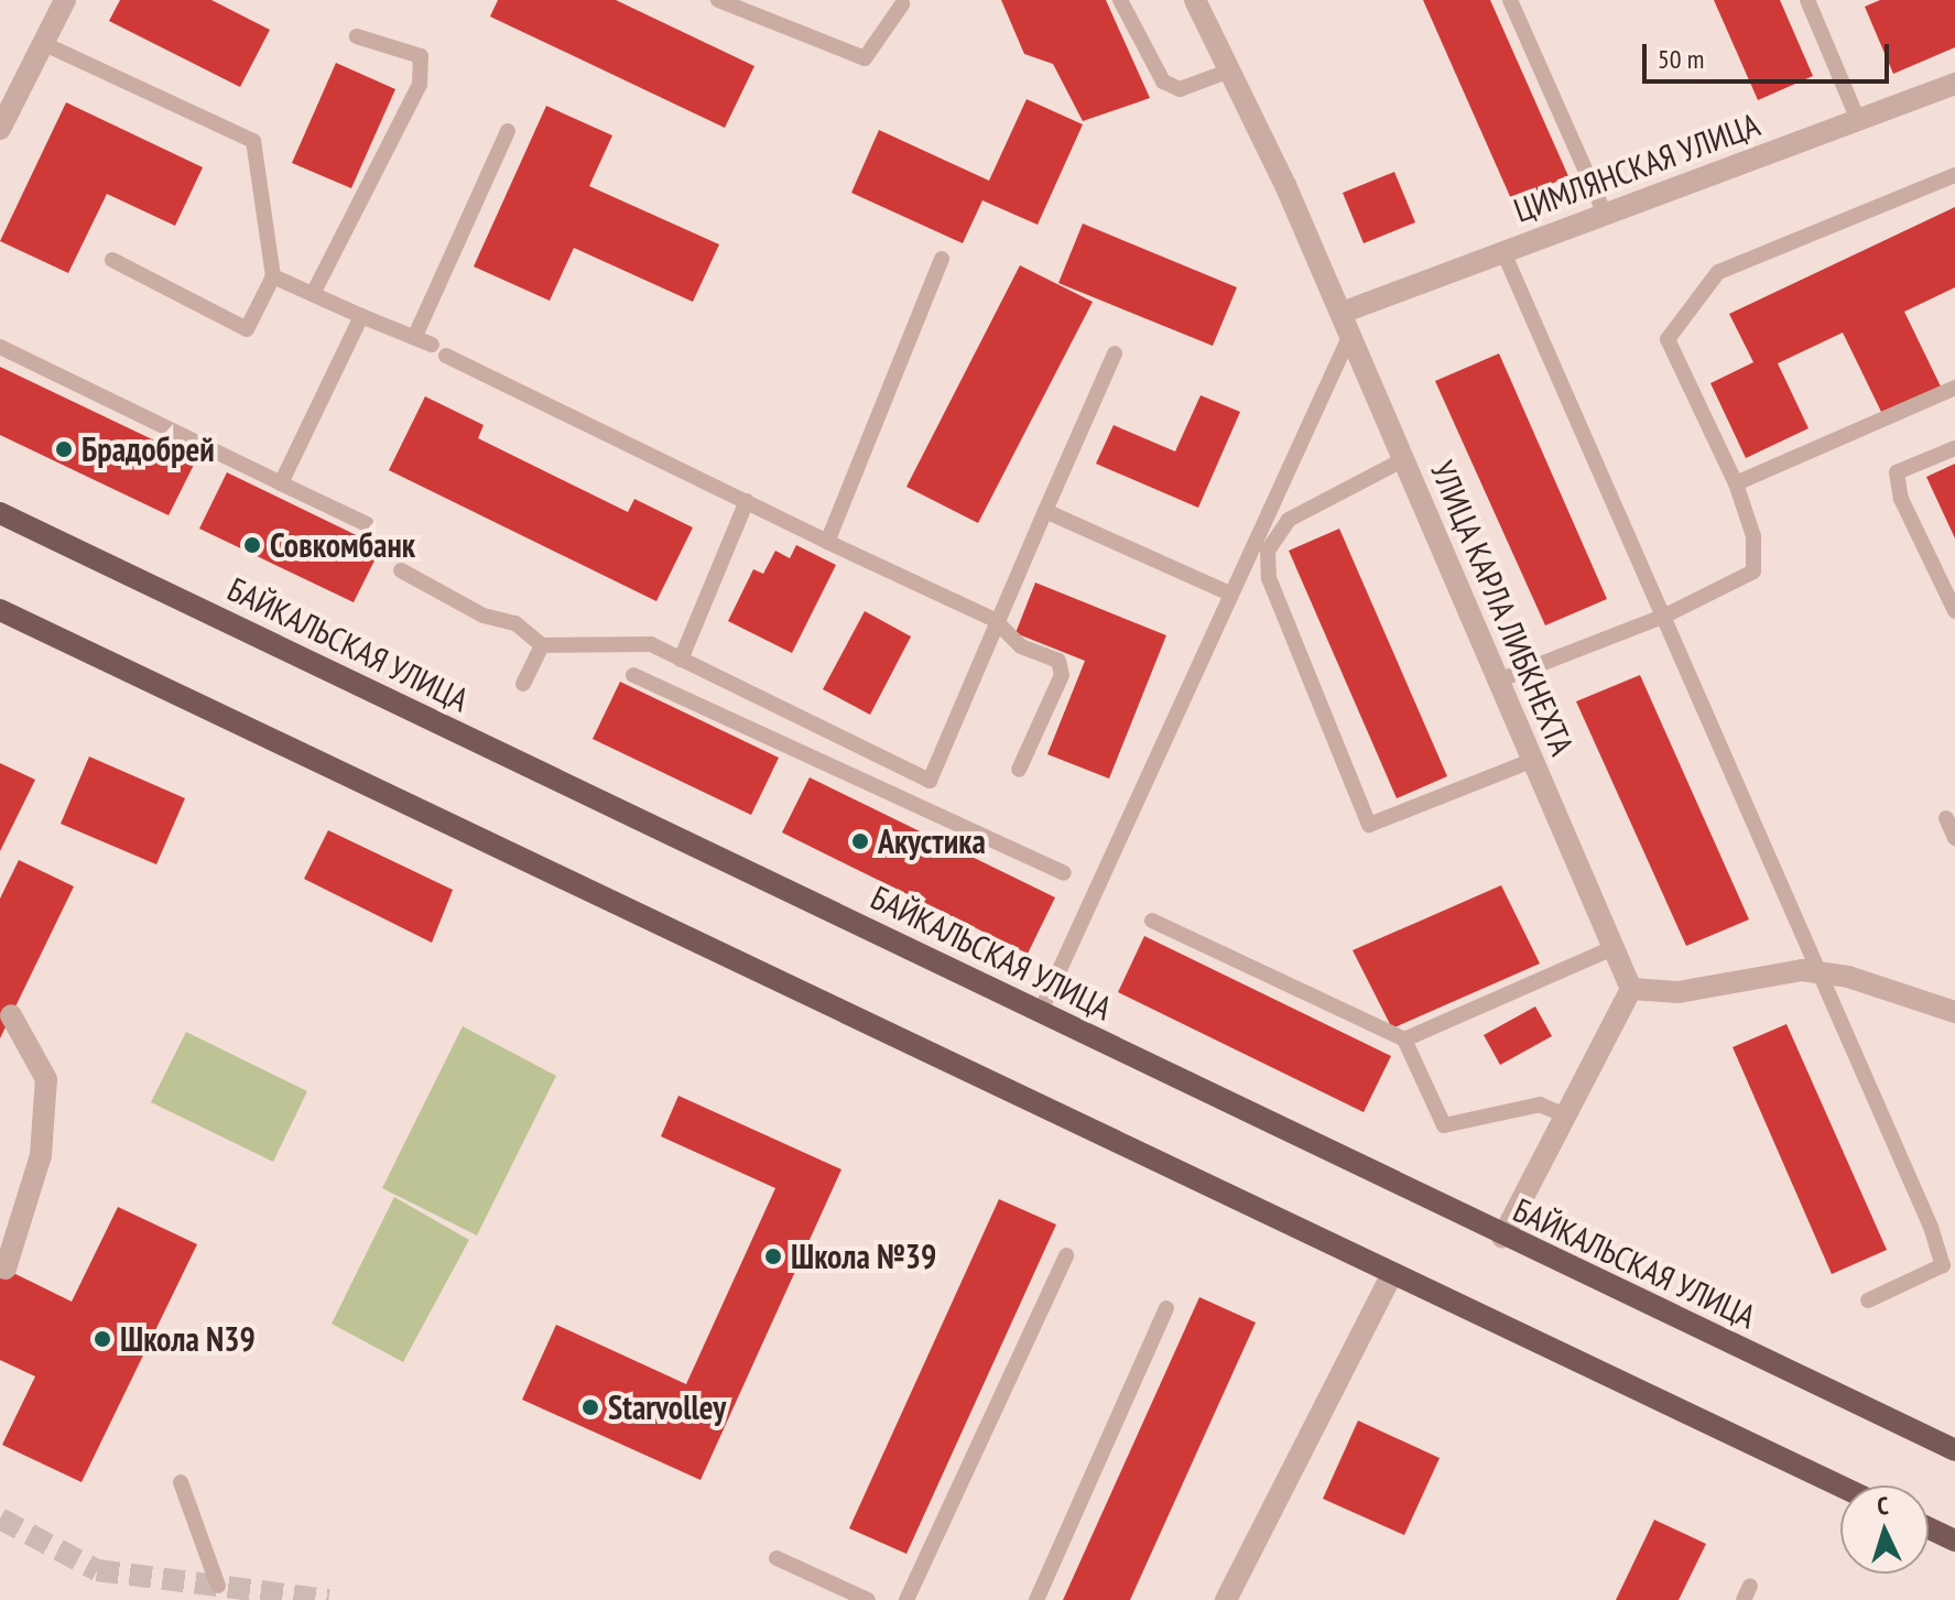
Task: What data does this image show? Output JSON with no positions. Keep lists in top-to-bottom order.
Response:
{
  "streets": {
    "main road": ["БАЙКАЛЬСКАЯ УЛИЦА"],
    "street": ["ЦИМЛЯНСКАЯ УЛИЦА", "УЛИЦА КАРЛА ЛИБКНЕХТА"]
  },
  "crossings": [
    ["ЦИМЛЯНСКАЯ УЛИЦА", "УЛИЦА КАРЛА ЛИБКНЕХТА"]
  ],
  "places": [
    "Брадобрей",
    "Совкомбанк",
    "Акустика",
    "Школа №39",
    "Школа N39",
    "Starvolley"
  ],
  "scale_bar": "50 m",
  "north": "top"
}
